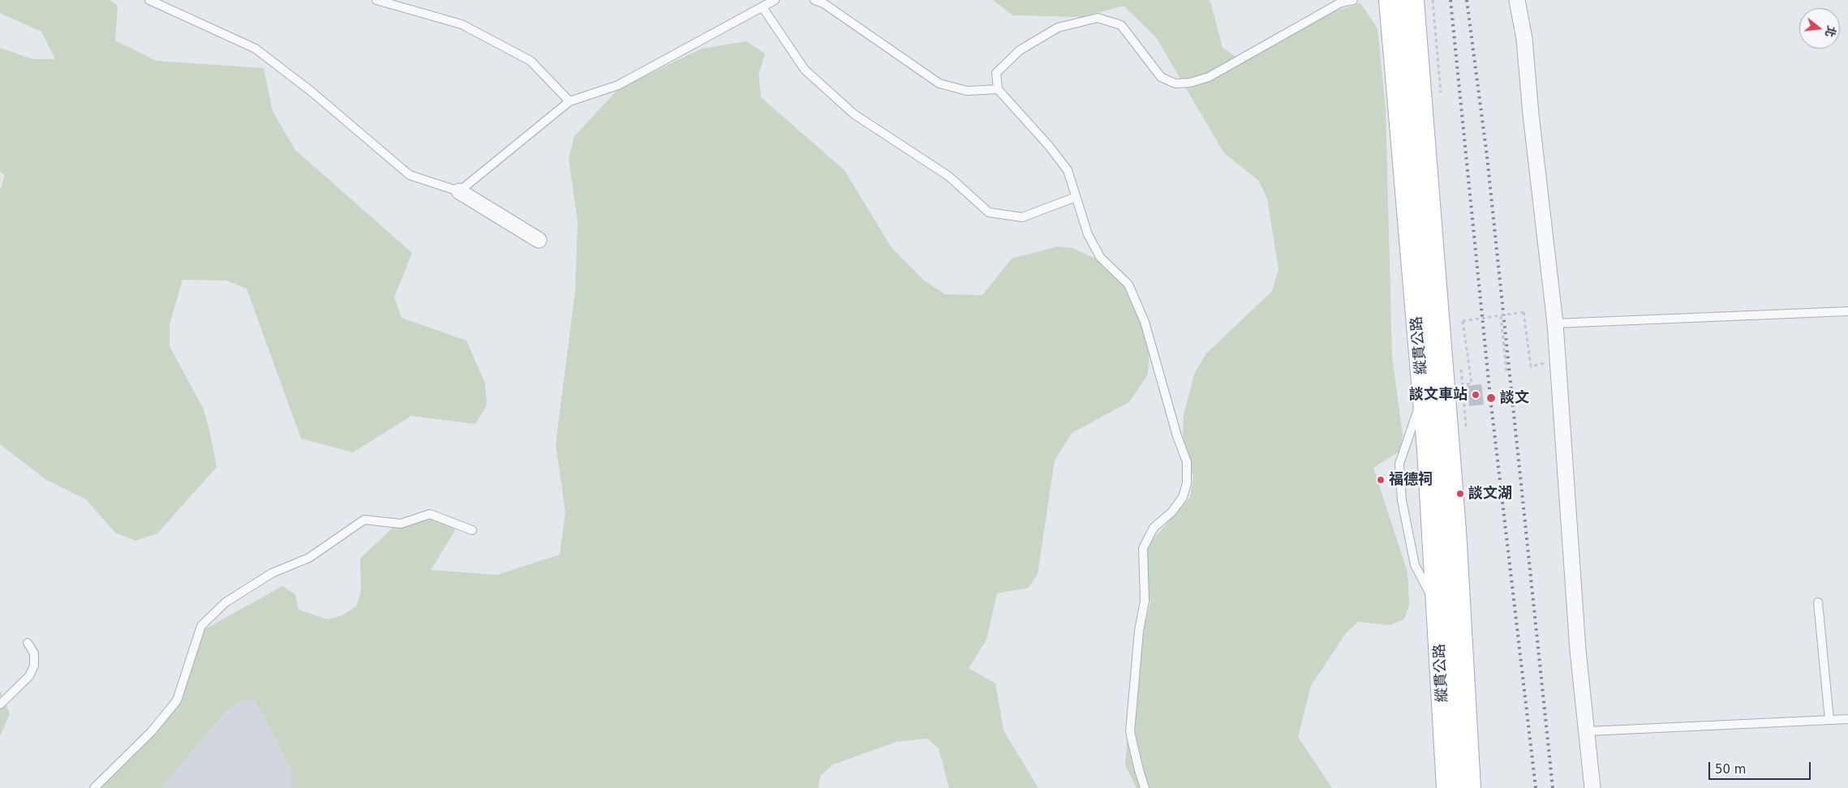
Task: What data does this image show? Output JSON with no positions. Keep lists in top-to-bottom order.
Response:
{
  "streets": {
    "main road": ["縱貫公路"]
  },
  "places": [
    "談文車站",
    "談文",
    "福德祠",
    "談文湖"
  ],
  "scale_bar": "50 m",
  "north": "right"
}
